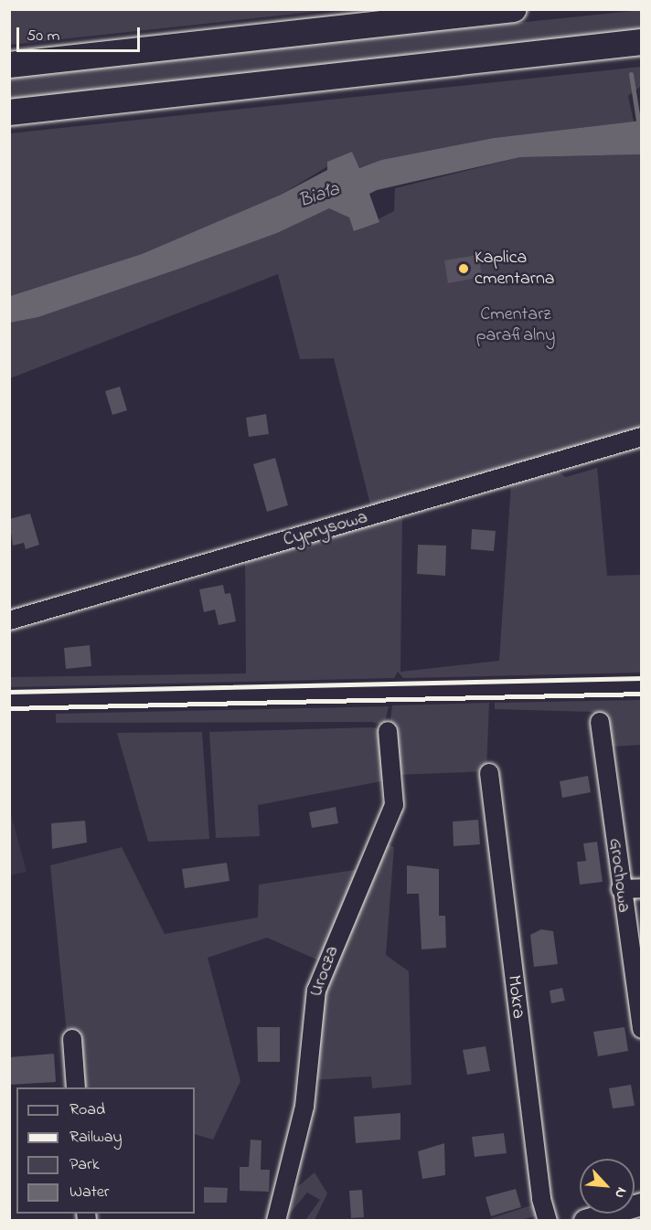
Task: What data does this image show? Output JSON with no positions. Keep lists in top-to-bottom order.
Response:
{
  "streets": {
    "street": [
      "Cyprysowa",
      "Grochowa",
      "Urocza",
      "Mokra"
    ]
  },
  "water": ["Biała"],
  "parks": ["Cmentarz parafialny"],
  "places": ["Kaplica cmentarna"],
  "legend": [
    "Road",
    "Railway",
    "Park",
    "Water"
  ],
  "scale_bar": "50 m",
  "north": "bottom right"
}
